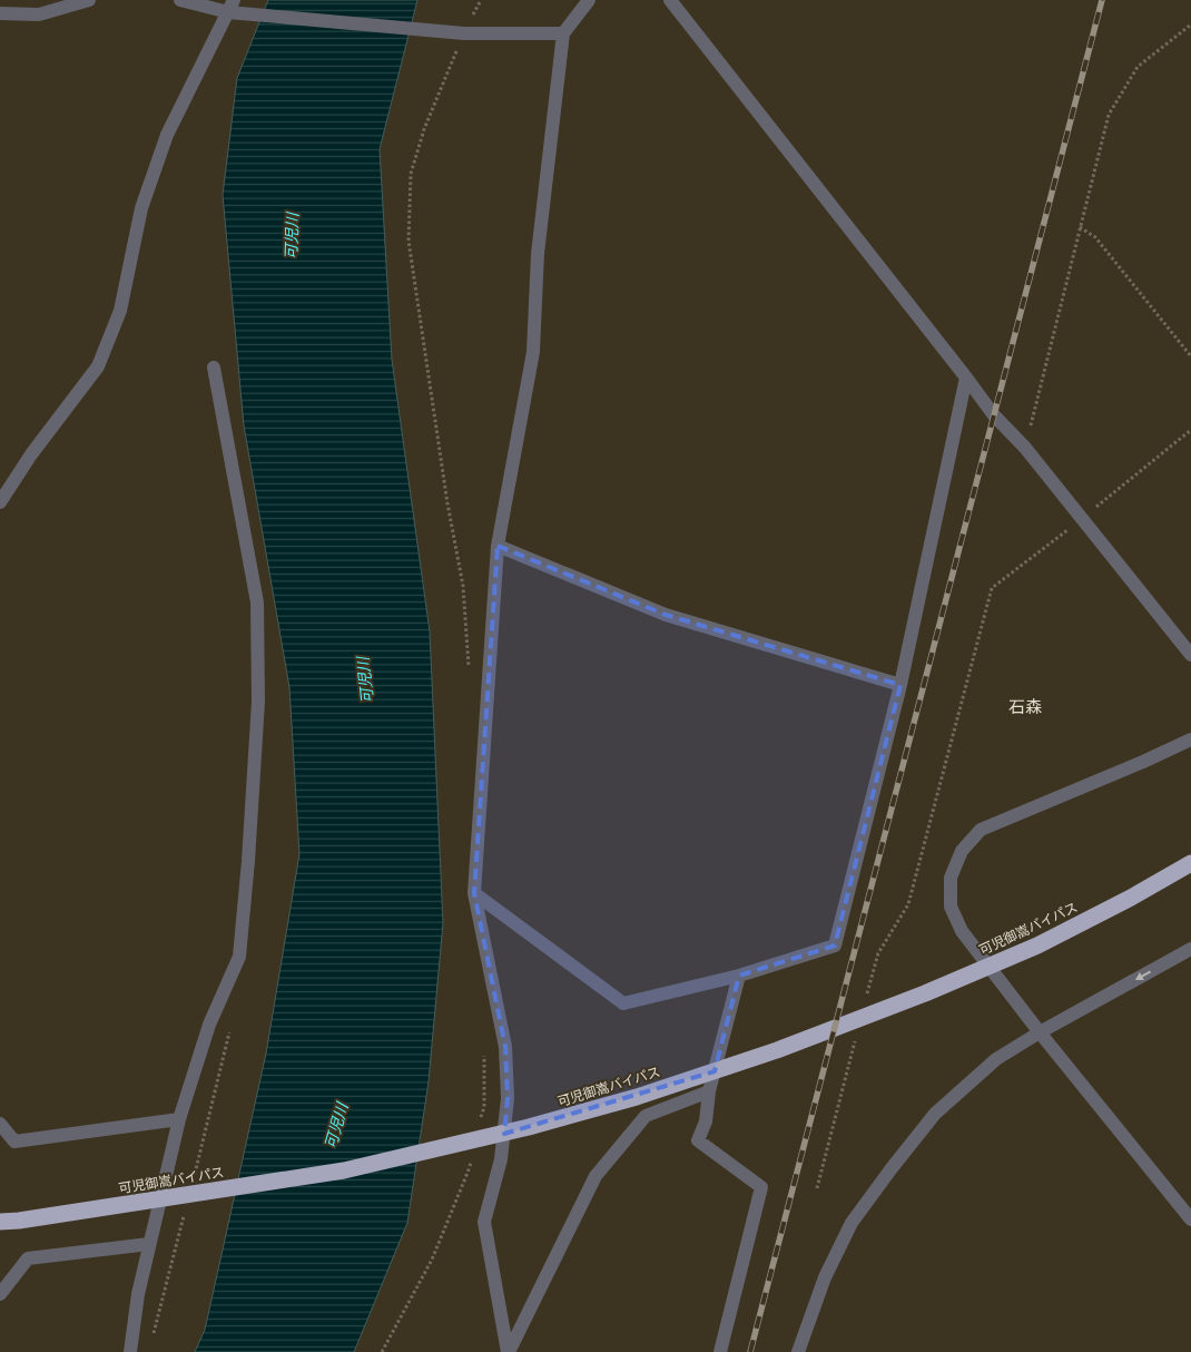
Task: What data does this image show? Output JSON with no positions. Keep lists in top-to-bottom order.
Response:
{
  "streets": {
    "highway": ["可児御嵩バイパス"]
  },
  "districts": ["石森"],
  "water": ["可児川"]
}
